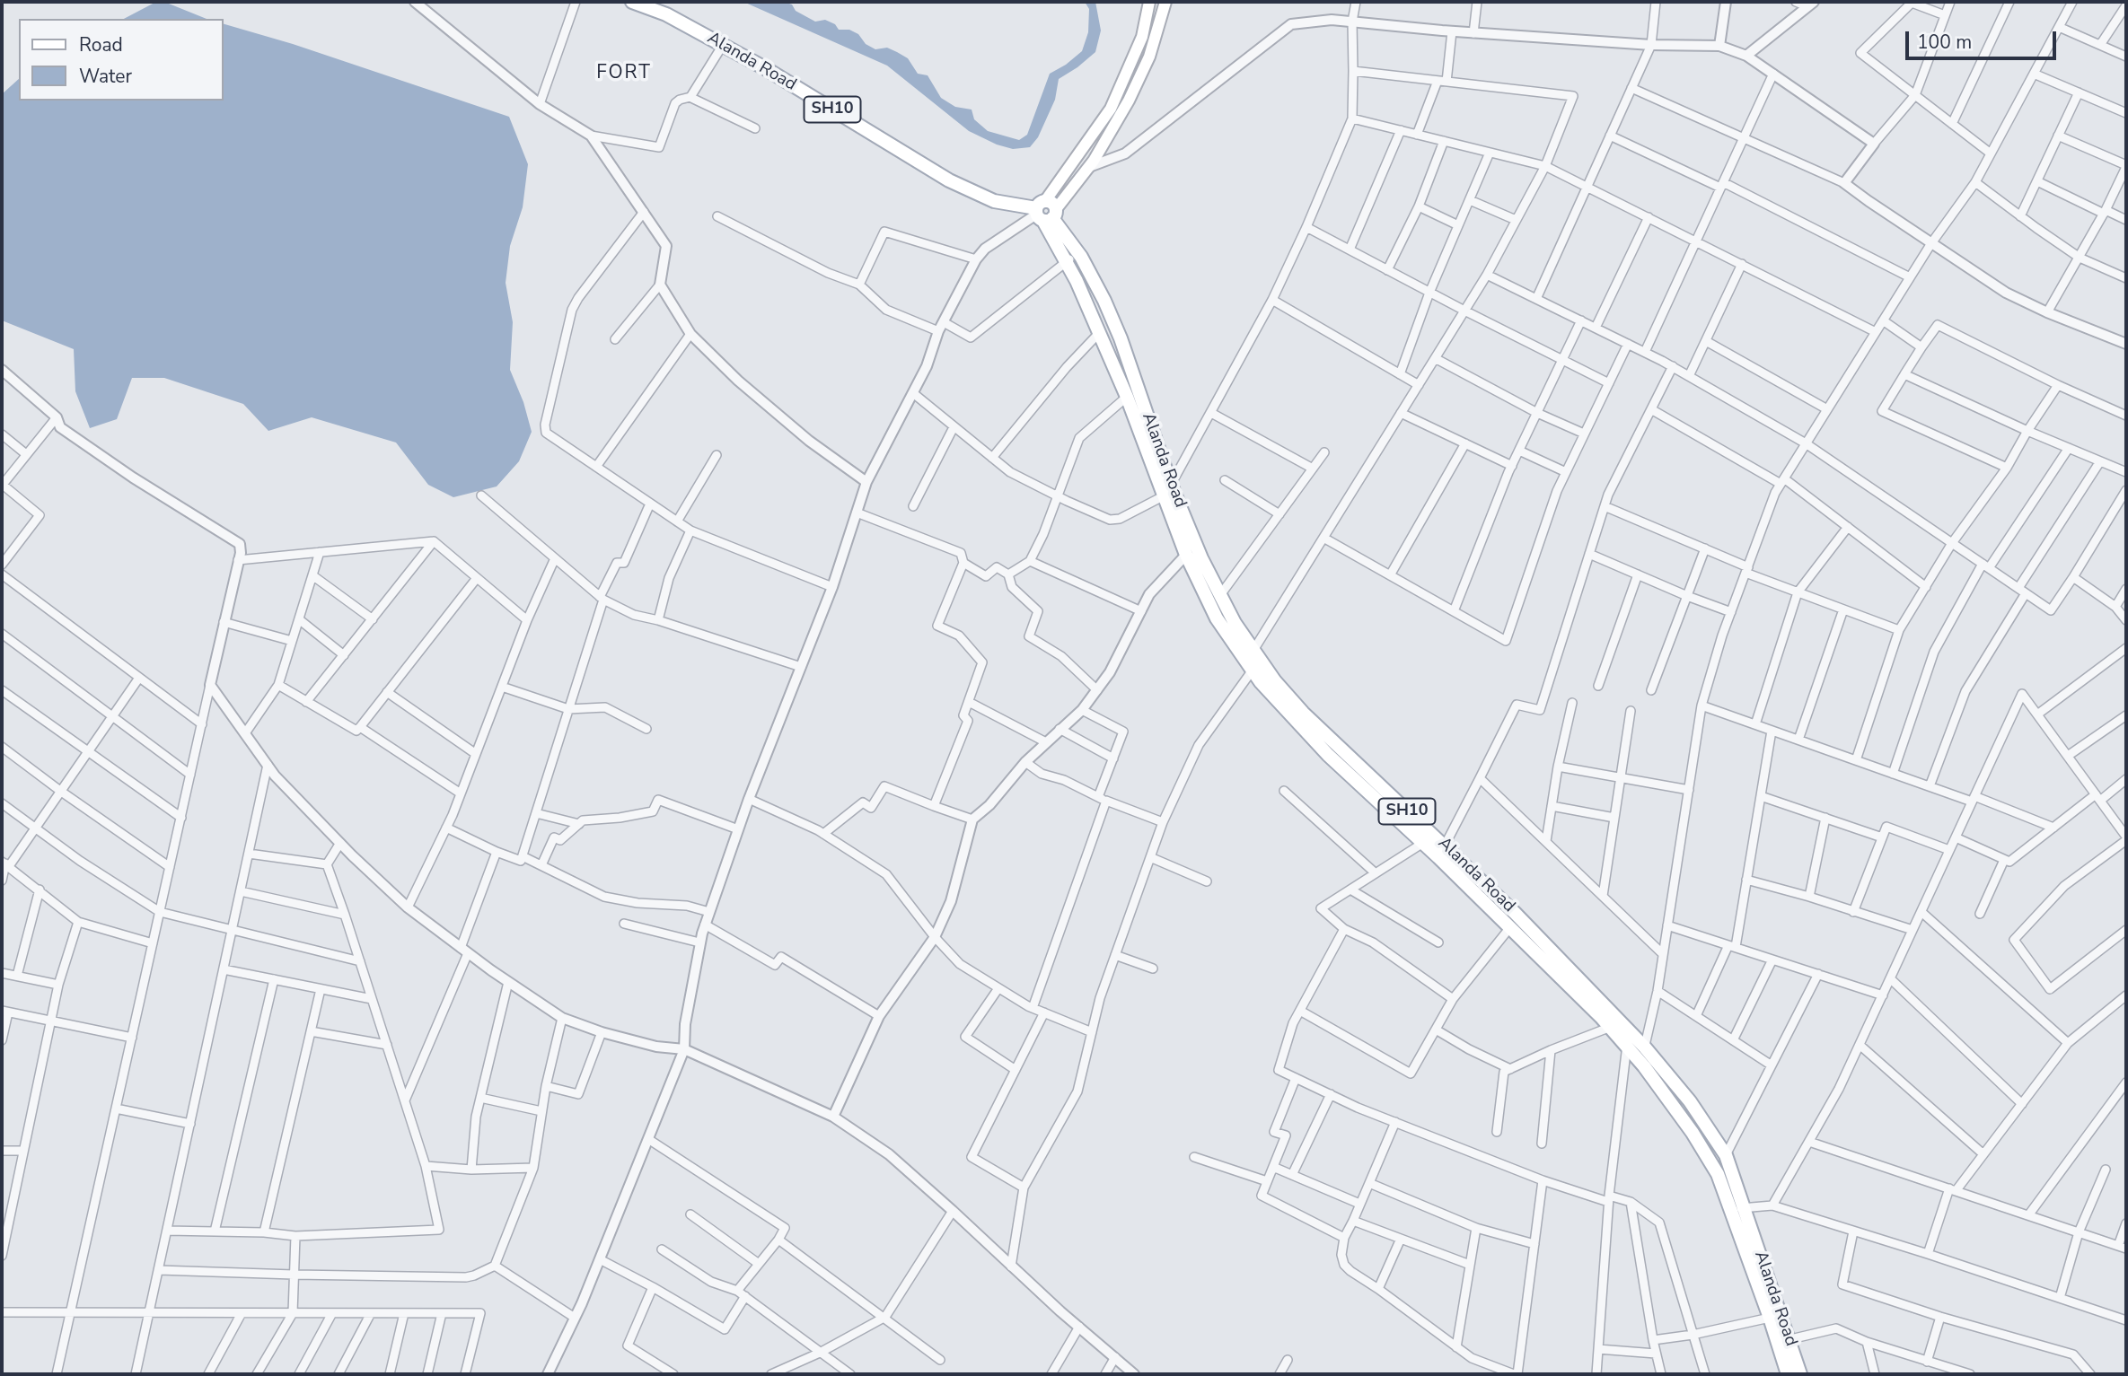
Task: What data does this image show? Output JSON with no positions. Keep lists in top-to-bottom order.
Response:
{
  "streets": {
    "main road": ["Alanda Road", "SH10"]
  },
  "districts": ["FORT"],
  "legend": ["Road", "Water"],
  "scale_bar": "100 m"
}
